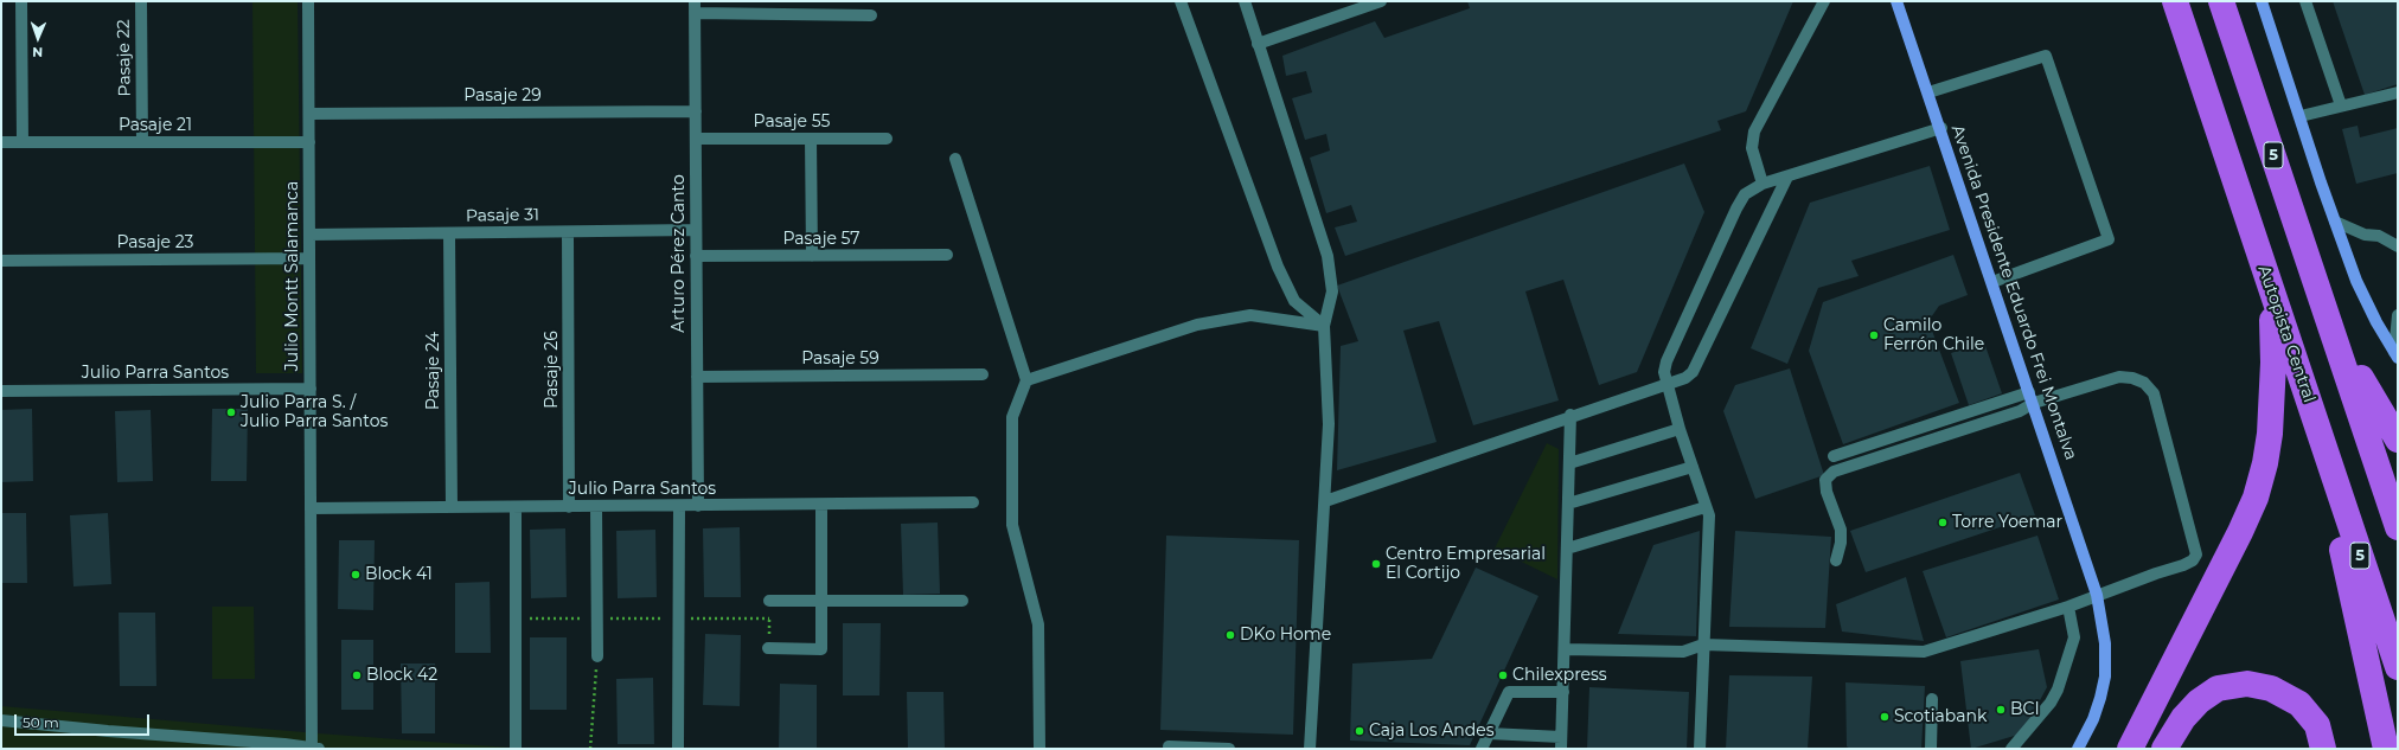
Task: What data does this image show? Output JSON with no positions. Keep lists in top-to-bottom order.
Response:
{
  "streets": {
    "highway": ["5", "Autopista Central"],
    "main road": ["Avenida Presidente Eduardo Frei Montalva"],
    "street": [
      "Pasaje 22",
      "Pasaje 29",
      "Pasaje 55",
      "Pasaje 21",
      "Pasaje 31",
      "Pasaje 57",
      "Pasaje 23",
      "Arturo Pérez Canto",
      "Julio Montt Salamanca",
      "Pasaje 59",
      "Pasaje 26",
      "Pasaje 24",
      "Julio Parra Santos"
    ]
  },
  "crossings": [
    ["Pasaje 22", "Pasaje 21"],
    ["Pasaje 29", "Arturo Pérez Canto"],
    ["Pasaje 29", "Julio Montt Salamanca"],
    ["Pasaje 55", "Arturo Pérez Canto"],
    ["Pasaje 21", "Julio Montt Salamanca"],
    ["Pasaje 31", "Arturo Pérez Canto"],
    ["Pasaje 31", "Julio Montt Salamanca"],
    ["Pasaje 31", "Pasaje 26"],
    ["Pasaje 31", "Pasaje 24"],
    ["Pasaje 57", "Arturo Pérez Canto"],
    ["Pasaje 23", "Julio Montt Salamanca"],
    ["Arturo Pérez Canto", "Pasaje 59"],
    ["Arturo Pérez Canto", "Julio Parra Santos"],
    ["Julio Montt Salamanca", "Julio Parra Santos"],
    ["Pasaje 26", "Julio Parra Santos"],
    ["Pasaje 24", "Julio Parra Santos"]
  ],
  "places": [
    "Camilo Ferrón Chile",
    "Julio Parra S. / Julio Parra Santos",
    "Torre Yoemar",
    "Centro Empresarial El Cortijo",
    "Block 41",
    "DKo Home",
    "Block 42",
    "Chilexpress",
    "BCI",
    "Scotiabank",
    "Caja Los Andes"
  ],
  "scale_bar": "50 m",
  "north": "bottom"
}
